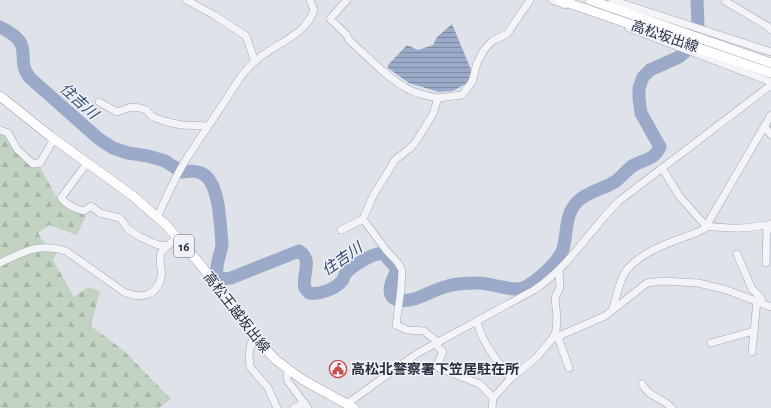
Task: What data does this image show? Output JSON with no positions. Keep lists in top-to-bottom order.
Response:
{
  "streets": {
    "main road": ["高松坂出線", "16", "高松王越坂出線"]
  },
  "water": ["住吉川"],
  "places": {
    "public building": ["高松北警察署下笠居駐在所"]
  }
}
